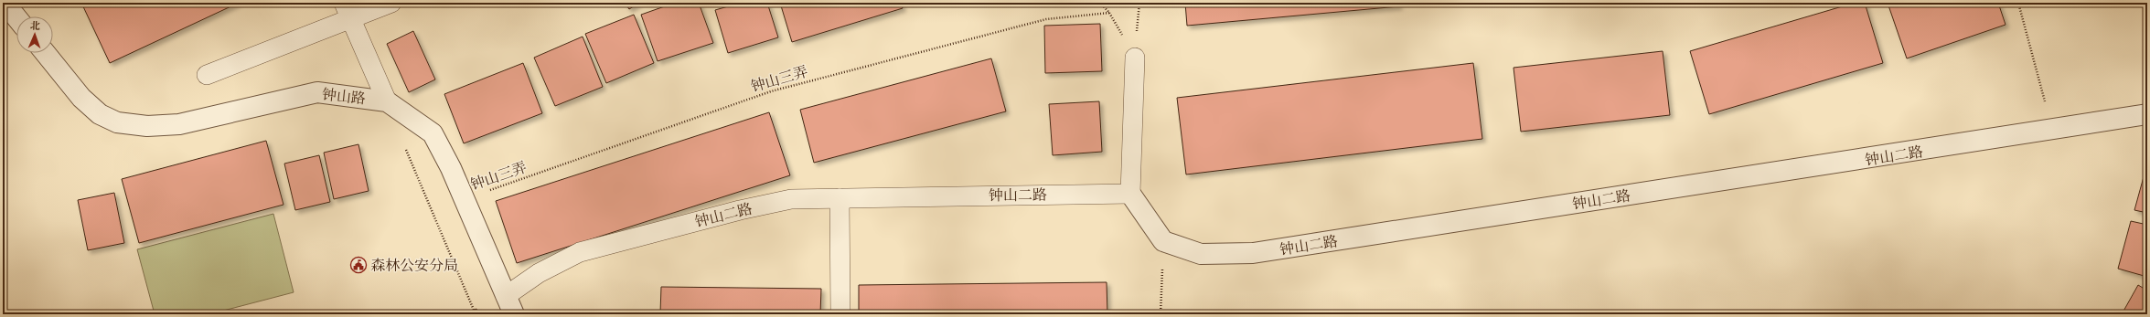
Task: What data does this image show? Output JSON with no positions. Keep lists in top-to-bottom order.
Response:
{
  "streets": {
    "street": ["钟山路", "钟山二路"],
    "path": ["钟山三弄"]
  },
  "crossings": [
    ["钟山三弄", "钟山路"],
    ["钟山路", "钟山二路"]
  ],
  "places": {
    "public building": ["森林公安分局"]
  },
  "north": "top"
}
